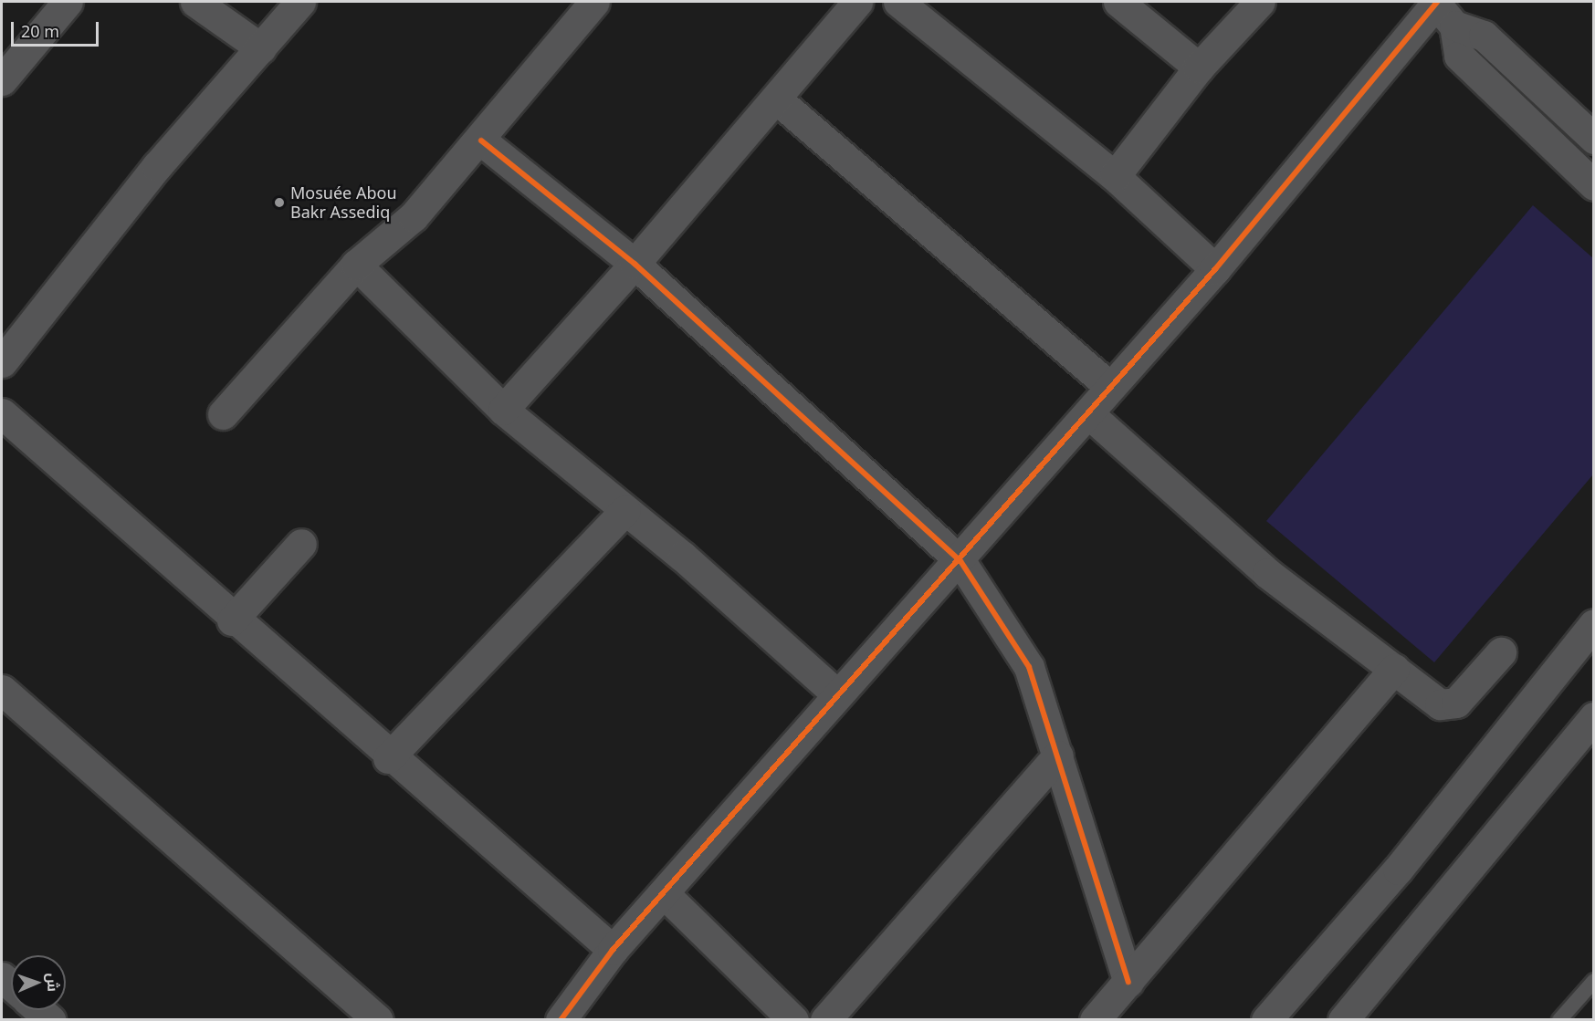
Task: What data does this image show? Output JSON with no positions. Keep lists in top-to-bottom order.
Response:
{
  "places": ["Mosuée Abou Bakr Assediq"],
  "scale_bar": "20 m",
  "north": "right"
}
